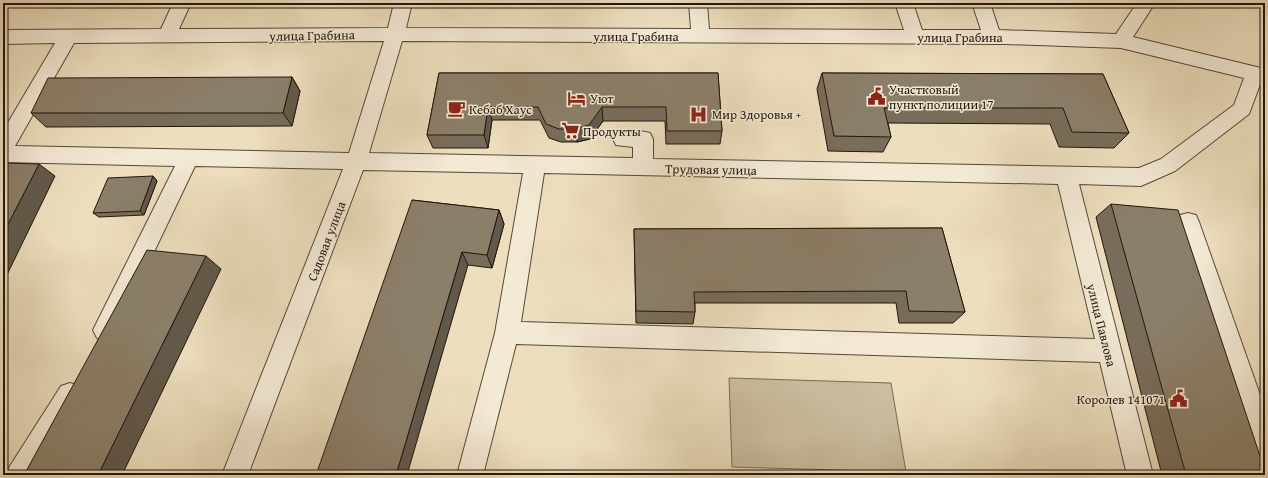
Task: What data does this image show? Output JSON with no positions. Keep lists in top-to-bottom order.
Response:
{
  "streets": {
    "street": [
      "улица Грабина",
      "Трудовая улица",
      "Садовая улица",
      "улица Павлова"
    ]
  },
  "crossings": [
    ["улица Грабина", "Трудовая улица"],
    ["улица Грабина", "Садовая улица"],
    ["Трудовая улица", "Садовая улица"],
    ["Трудовая улица", "улица Павлова"]
  ],
  "places": {
    "public building": ["Участковый пункт полиции 17", "Королев 141071"],
    "hotel": ["Уют"],
    "cafe": ["Кебаб Хаус"],
    "hospital": ["Мир Здоровья +"],
    "supermarket": ["Продукты"]
  }
}
